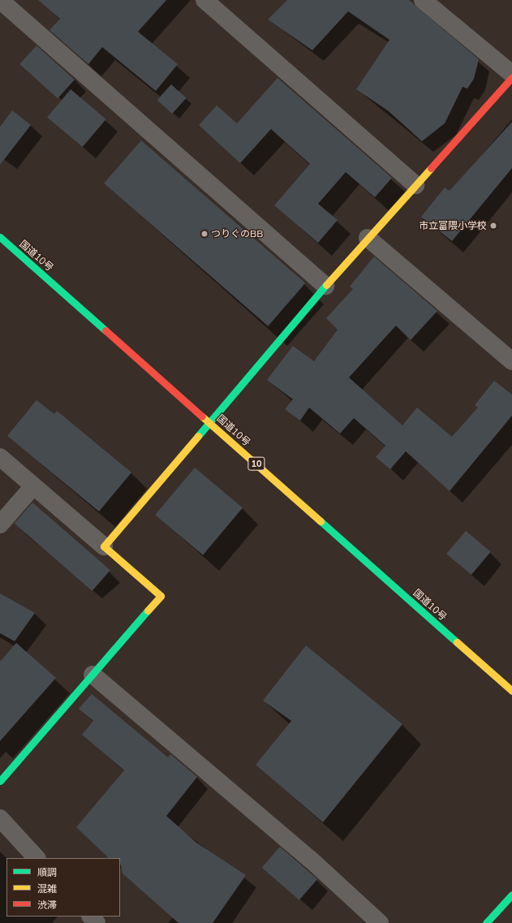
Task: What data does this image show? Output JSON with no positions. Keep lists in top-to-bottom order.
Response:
{
  "streets": {
    "main road": ["国道10号", "10"]
  },
  "places": ["市立富隈小学校", "つりぐのBB"],
  "legend": ["順調", "混雑", "渋滞"]
}
